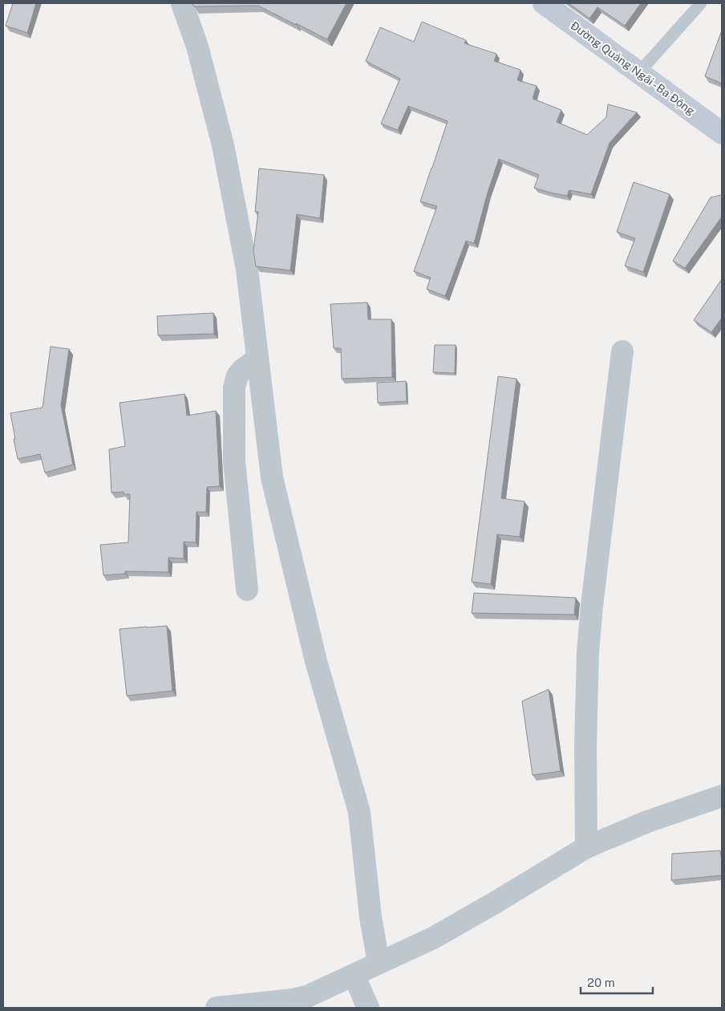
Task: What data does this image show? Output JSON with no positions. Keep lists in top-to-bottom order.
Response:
{
  "streets": {
    "main road": ["Đường Quảng Ngãi - Ba Động"]
  },
  "scale_bar": "20 m"
}
